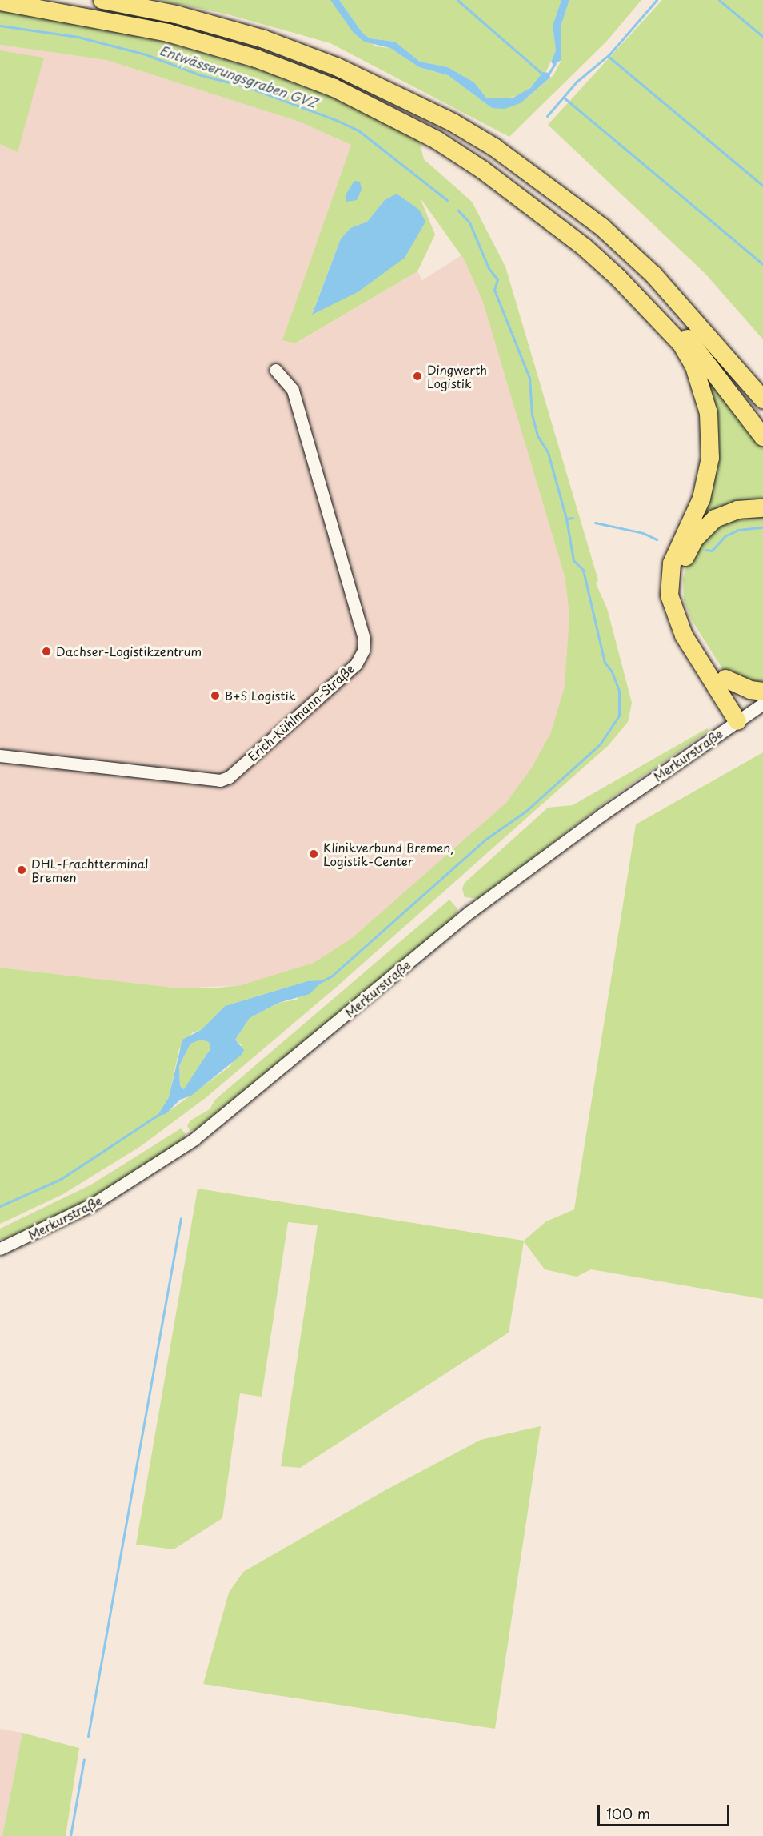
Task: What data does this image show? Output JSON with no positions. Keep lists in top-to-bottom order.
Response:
{
  "streets": {
    "street": ["Erich-Kühlmann-Straße", "Merkurstraße"]
  },
  "water": ["Entwässerungsgraben GVZ"],
  "places": [
    "Dingwerth Logistik",
    "Dachser-Logistikzentrum",
    "B+S Logistik",
    "Klinikverbund Bremen, Logistik-Center",
    "DHL-Frachtterminal Bremen"
  ],
  "scale_bar": "100 m"
}
